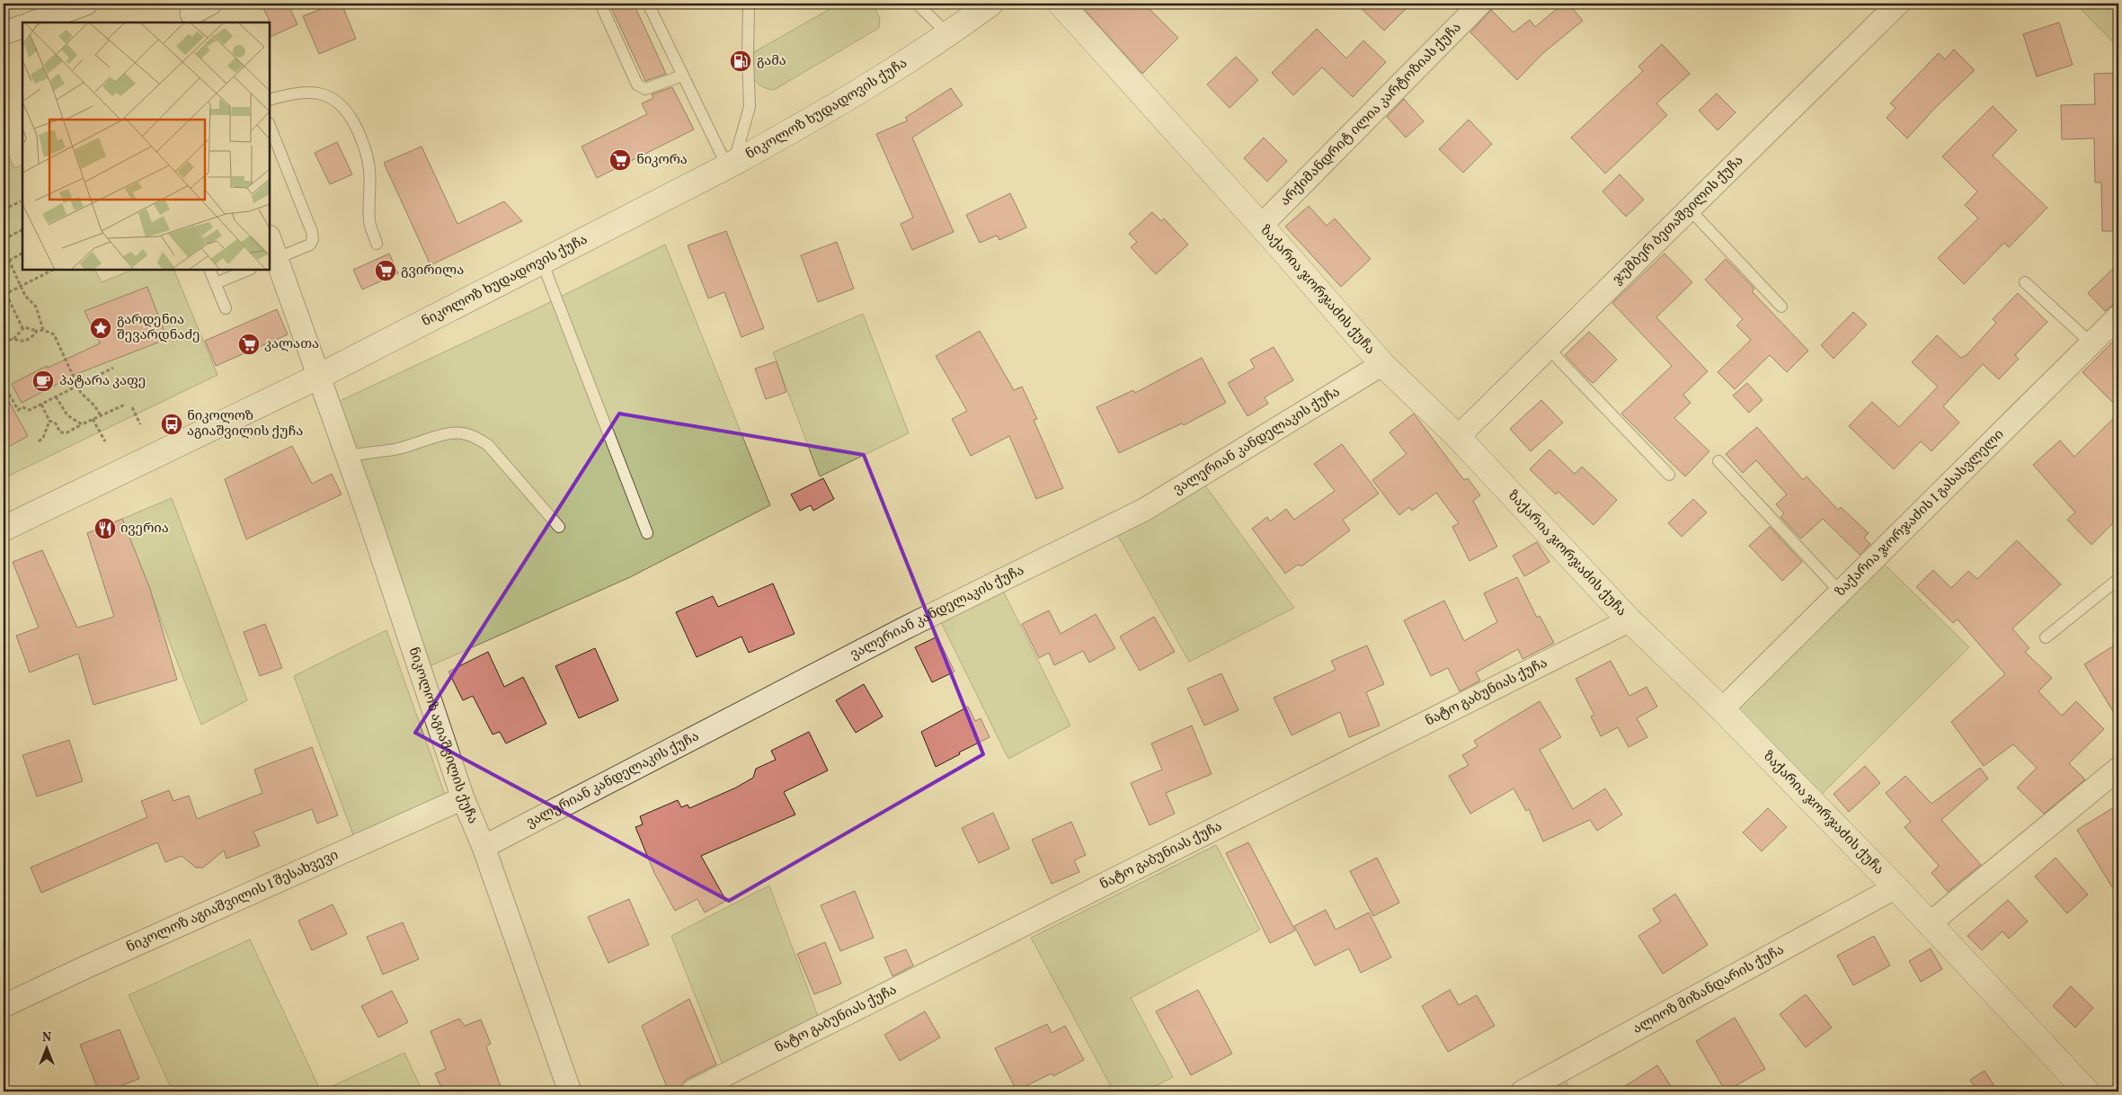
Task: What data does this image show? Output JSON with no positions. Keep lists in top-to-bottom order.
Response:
{
  "streets": {
    "street": [
      "ნიკოლოზ ხუდადოვის ქუჩა",
      "არქიმანდრიტ ილია კარტოზიას ქუჩა",
      "ჯუმბერ ბეთაშვილის ქუჩა",
      "ზაქარია ჯორჯაძის ქუჩა",
      "ვალერიან კანდელაკის ქუჩა",
      "ზაქარია ჯორჯაძის I გასასვლელი",
      "ნატო გაბუნიას ქუჩა",
      "ნიკოლოზ აგიაშვილის ქუჩა",
      "ნიკოლოზ აგიაშვილის I შესახვევი",
      "ალიოზ მიზანდარის ქუჩა"
    ]
  },
  "crossings": [
    ["ნიკოლოზ ხუდადოვის ქუჩა", "ნიკოლოზ აგიაშვილის ქუჩა"],
    ["არქიმანდრიტ ილია კარტოზიას ქუჩა", "ზაქარია ჯორჯაძის ქუჩა"],
    ["ჯუმბერ ბეთაშვილის ქუჩა", "ზაქარია ჯორჯაძის ქუჩა"],
    ["ზაქარია ჯორჯაძის ქუჩა", "ვალერიან კანდელაკის ქუჩა"],
    ["ზაქარია ჯორჯაძის ქუჩა", "ზაქარია ჯორჯაძის I გასასვლელი"],
    ["ზაქარია ჯორჯაძის ქუჩა", "ნატო გაბუნიას ქუჩა"],
    ["ზაქარია ჯორჯაძის ქუჩა", "ალიოზ მიზანდარის ქუჩა"],
    ["ვალერიან კანდელაკის ქუჩა", "ნიკოლოზ აგიაშვილის ქუჩა"],
    ["ნიკოლოზ აგიაშვილის ქუჩა", "ნიკოლოზ აგიაშვილის I შესახვევი"]
  ],
  "places": {
    "fuel station": ["გამა"],
    "supermarket": ["ნიკორა", "გვირილა", "კალათა"],
    "place": ["გარდენია შევარდნაძე"],
    "cafe": ["პატარა კაფე"],
    "bus stop": ["ნიკოლოზ აგიაშვილის ქუჩა"],
    "restaurant": ["ივერია"]
  },
  "north": "top"
}
